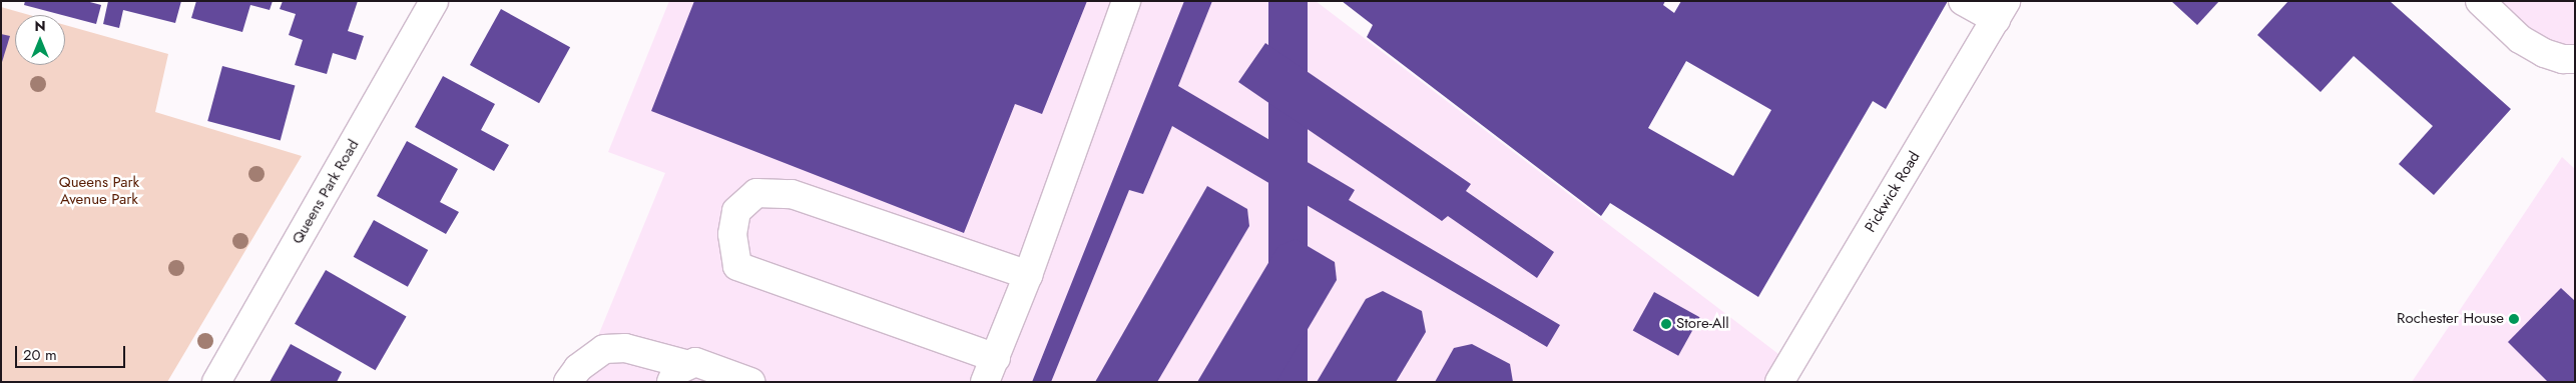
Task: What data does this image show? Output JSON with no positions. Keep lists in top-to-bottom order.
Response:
{
  "streets": {
    "street": ["Queens Park Road", "Pickwick Road"]
  },
  "parks": ["Queens Park Avenue Park"],
  "places": ["Rochester House", "Store-All"],
  "scale_bar": "20 m",
  "north": "top"
}
